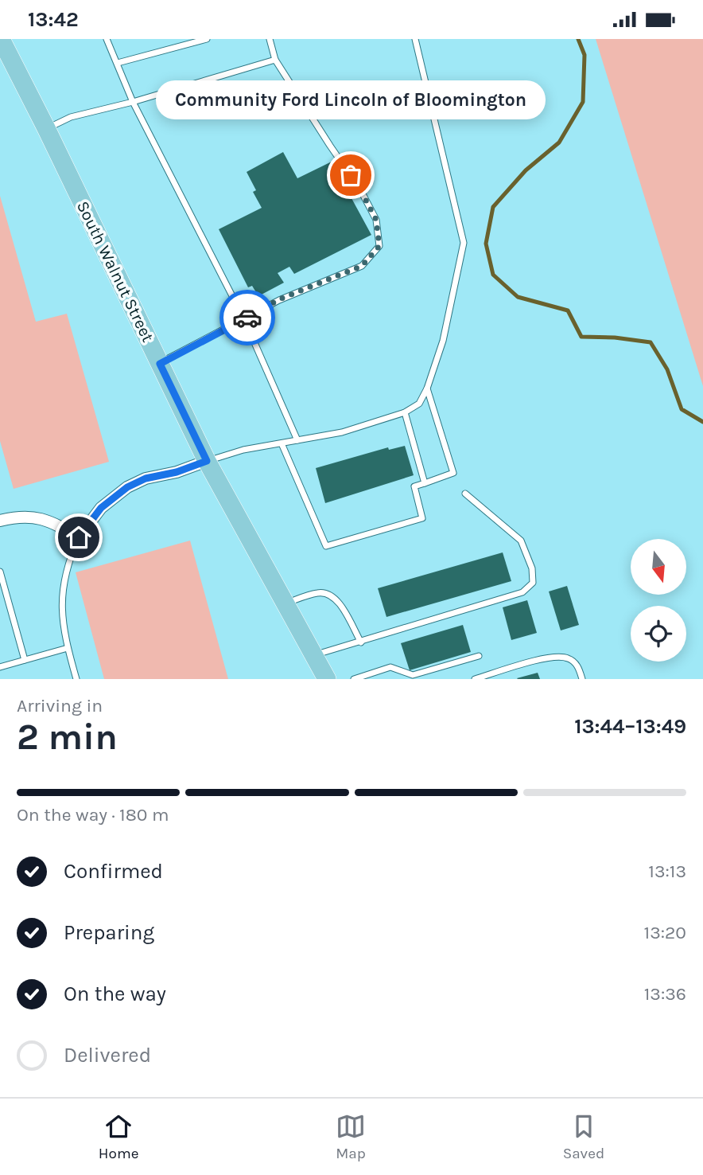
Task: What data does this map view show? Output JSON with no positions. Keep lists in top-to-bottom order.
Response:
{
  "streets": {
    "main road": ["South Walnut Street"]
  },
  "places": ["Community Ford Lincoln of Bloomington"],
  "north": "bottom",
  "page": {
    "status": "13:42",
    "bubble": "Community Ford Lincoln of Bloomington",
    "heading": ["2 min", "Arriving in", "13:44–13:49"],
    "bar": "On the way · 180 m",
    "list": [
      ["Confirmed", "13:13"],
      ["Preparing", "13:20"],
      ["On the way", "13:36"],
      "Delivered"
    ],
    "tabs": ["Home", "Map", "Saved"]
  }
}
